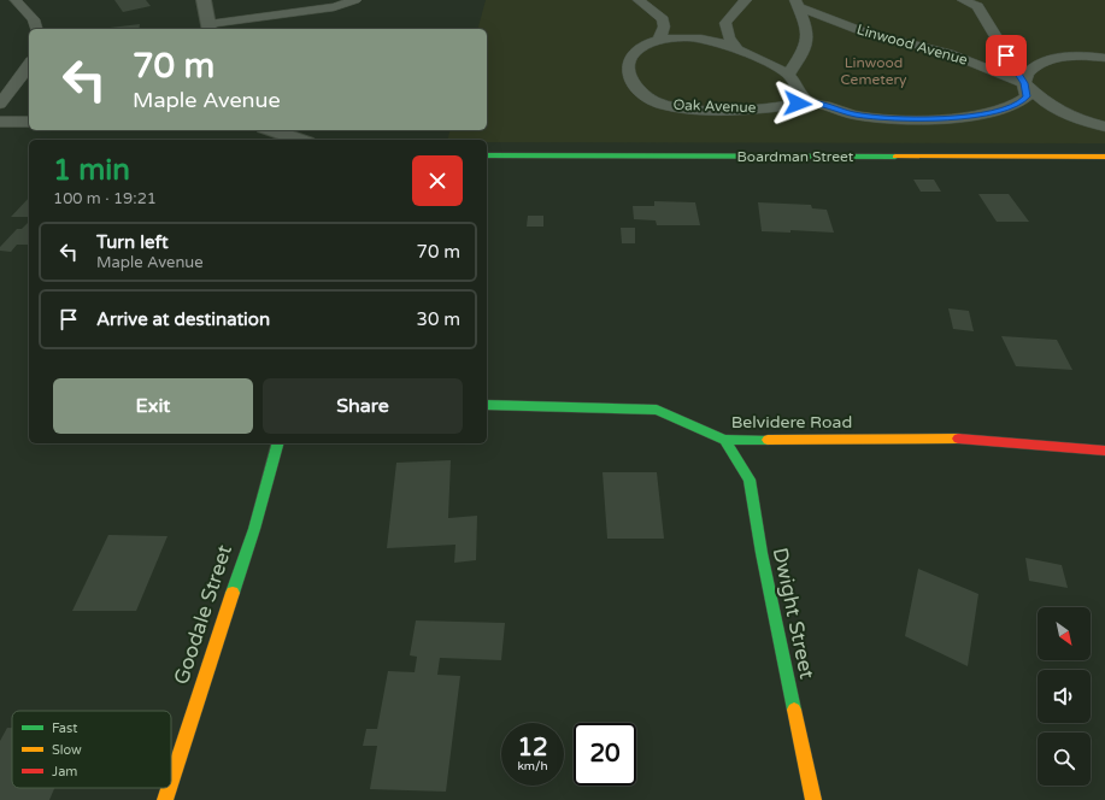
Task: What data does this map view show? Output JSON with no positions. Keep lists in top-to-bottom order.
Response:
{
  "streets": {
    "street": [
      "Boardman Street",
      "Belvidere Road",
      "Dwight Street",
      "Goodale Street"
    ],
    "lane": ["Linwood Avenue", "Oak Avenue"]
  },
  "crossings": [
    ["Belvidere Road", "Dwight Street"]
  ],
  "parks": ["Linwood Cemetery"],
  "legend": ["Fast", "Slow", "Jam"],
  "north": "bottom right",
  "page": {
    "turn": ["70 m", "Maple Avenue"],
    "heading": ["1 min", "100 m · 19:21"],
    "list": [
      {
        "name": "Turn left",
        "note": "Maple Avenue",
        "value": "70 m"
      },
      {
        "name": "Arrive at destination",
        "value": "30 m"
      }
    ],
    "buttons": ["Exit", "Share"],
    "speed": "12 km/h",
    "limit": "20"
  }
}
